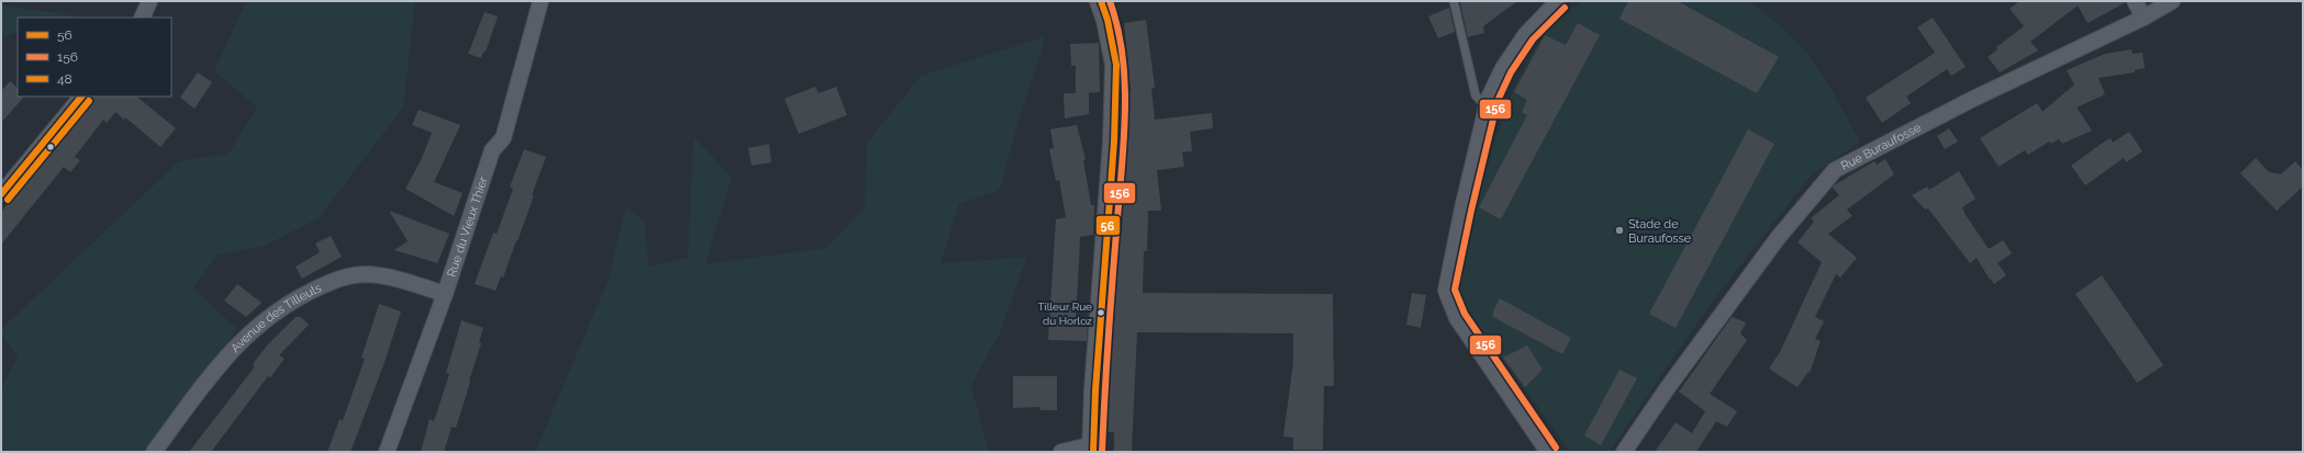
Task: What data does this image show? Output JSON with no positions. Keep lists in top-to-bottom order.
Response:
{
  "streets": {
    "street": ["Rue Buraufosse", "Rue du Vieux Thier", "Avenue des Tilleuls"]
  },
  "crossings": [
    ["Rue du Vieux Thier", "Avenue des Tilleuls"]
  ],
  "places": ["Stade de Buraufosse", "Tilleur Rue du Horloz"],
  "lines": ["transit line 56", "transit line 156", "transit line 48"],
  "legend": ["56", "156", "48"]
}
